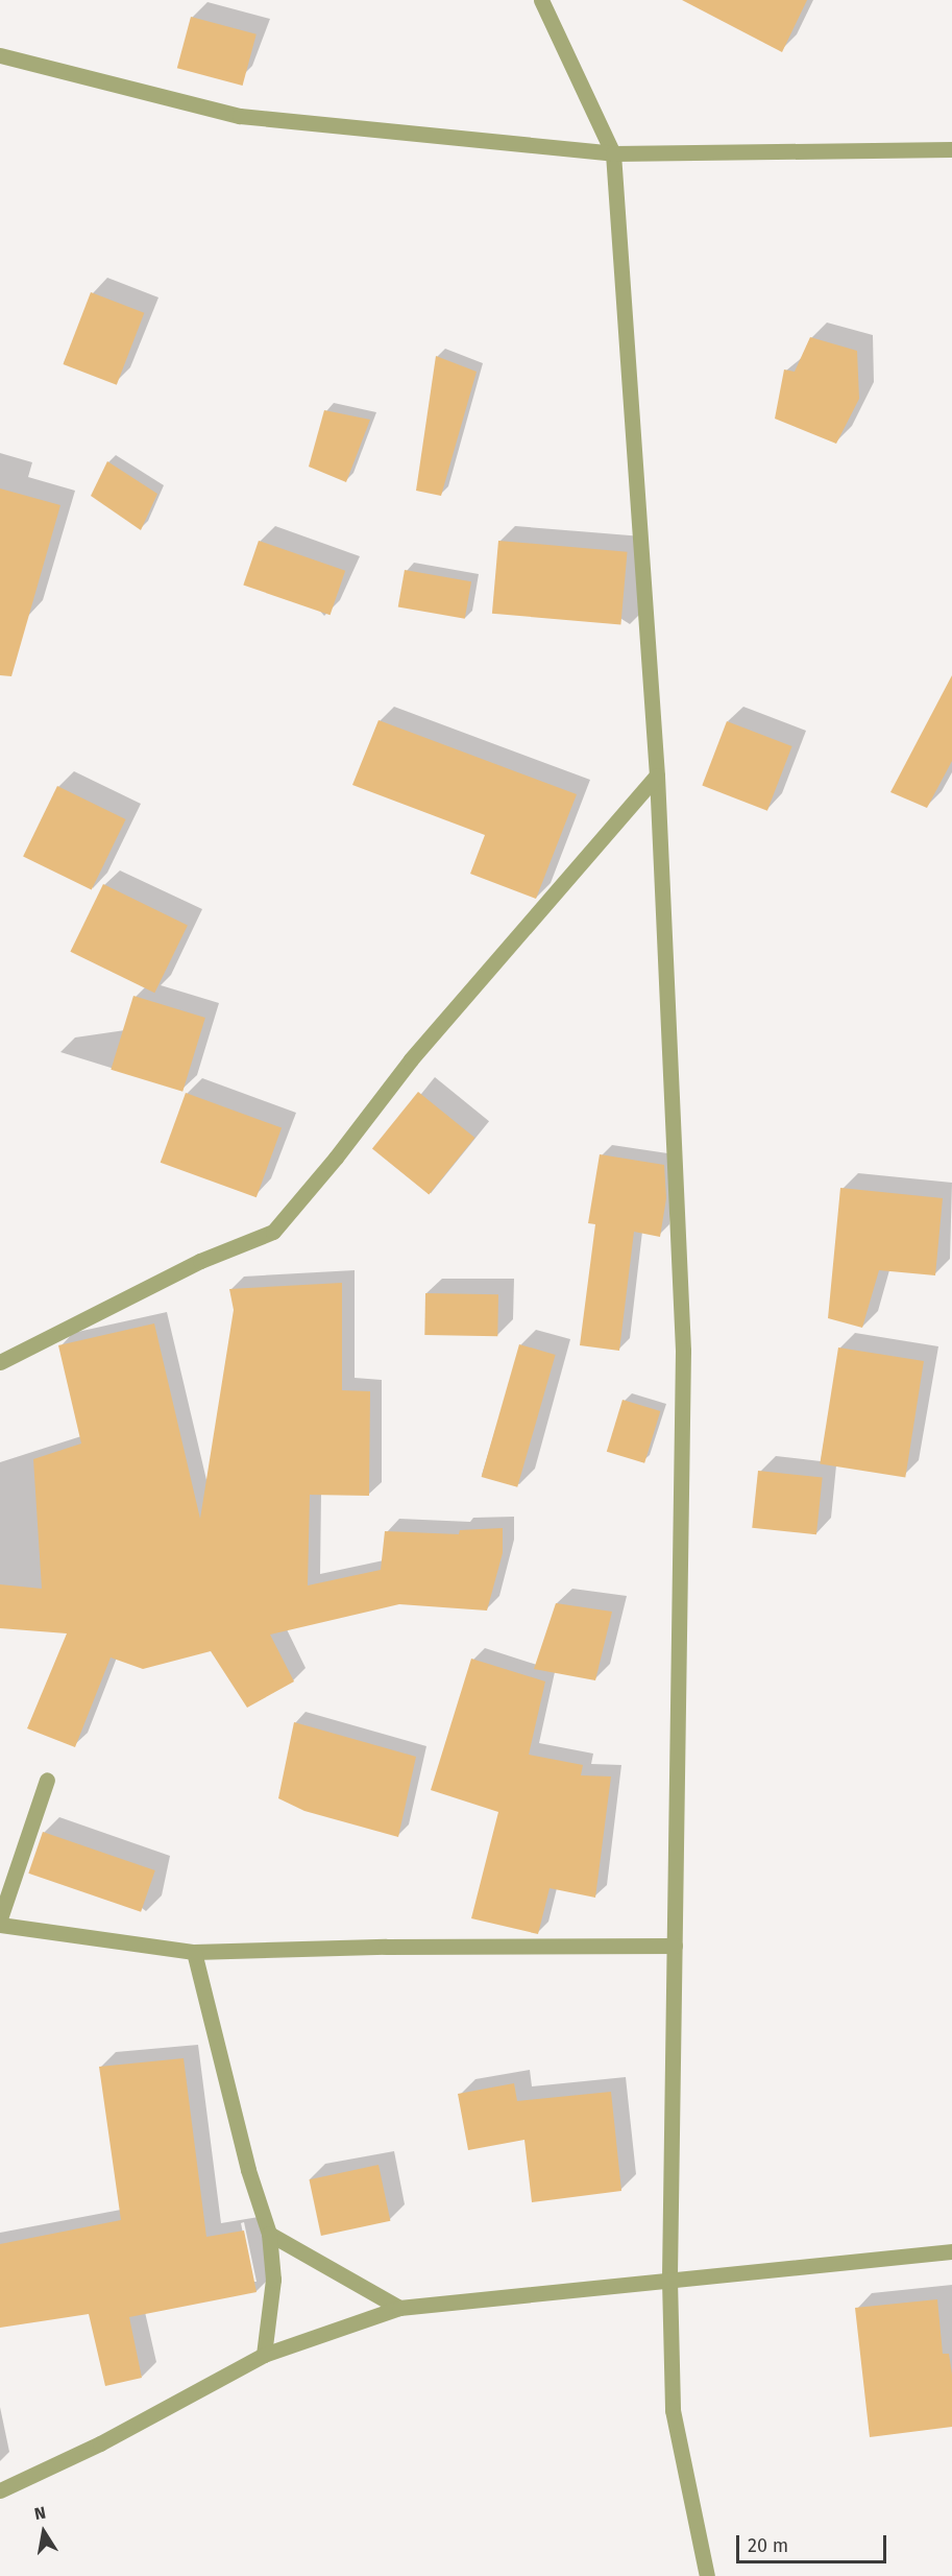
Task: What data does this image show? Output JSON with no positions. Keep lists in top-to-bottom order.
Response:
{
  "scale_bar": "20 m",
  "north": "top"
}
